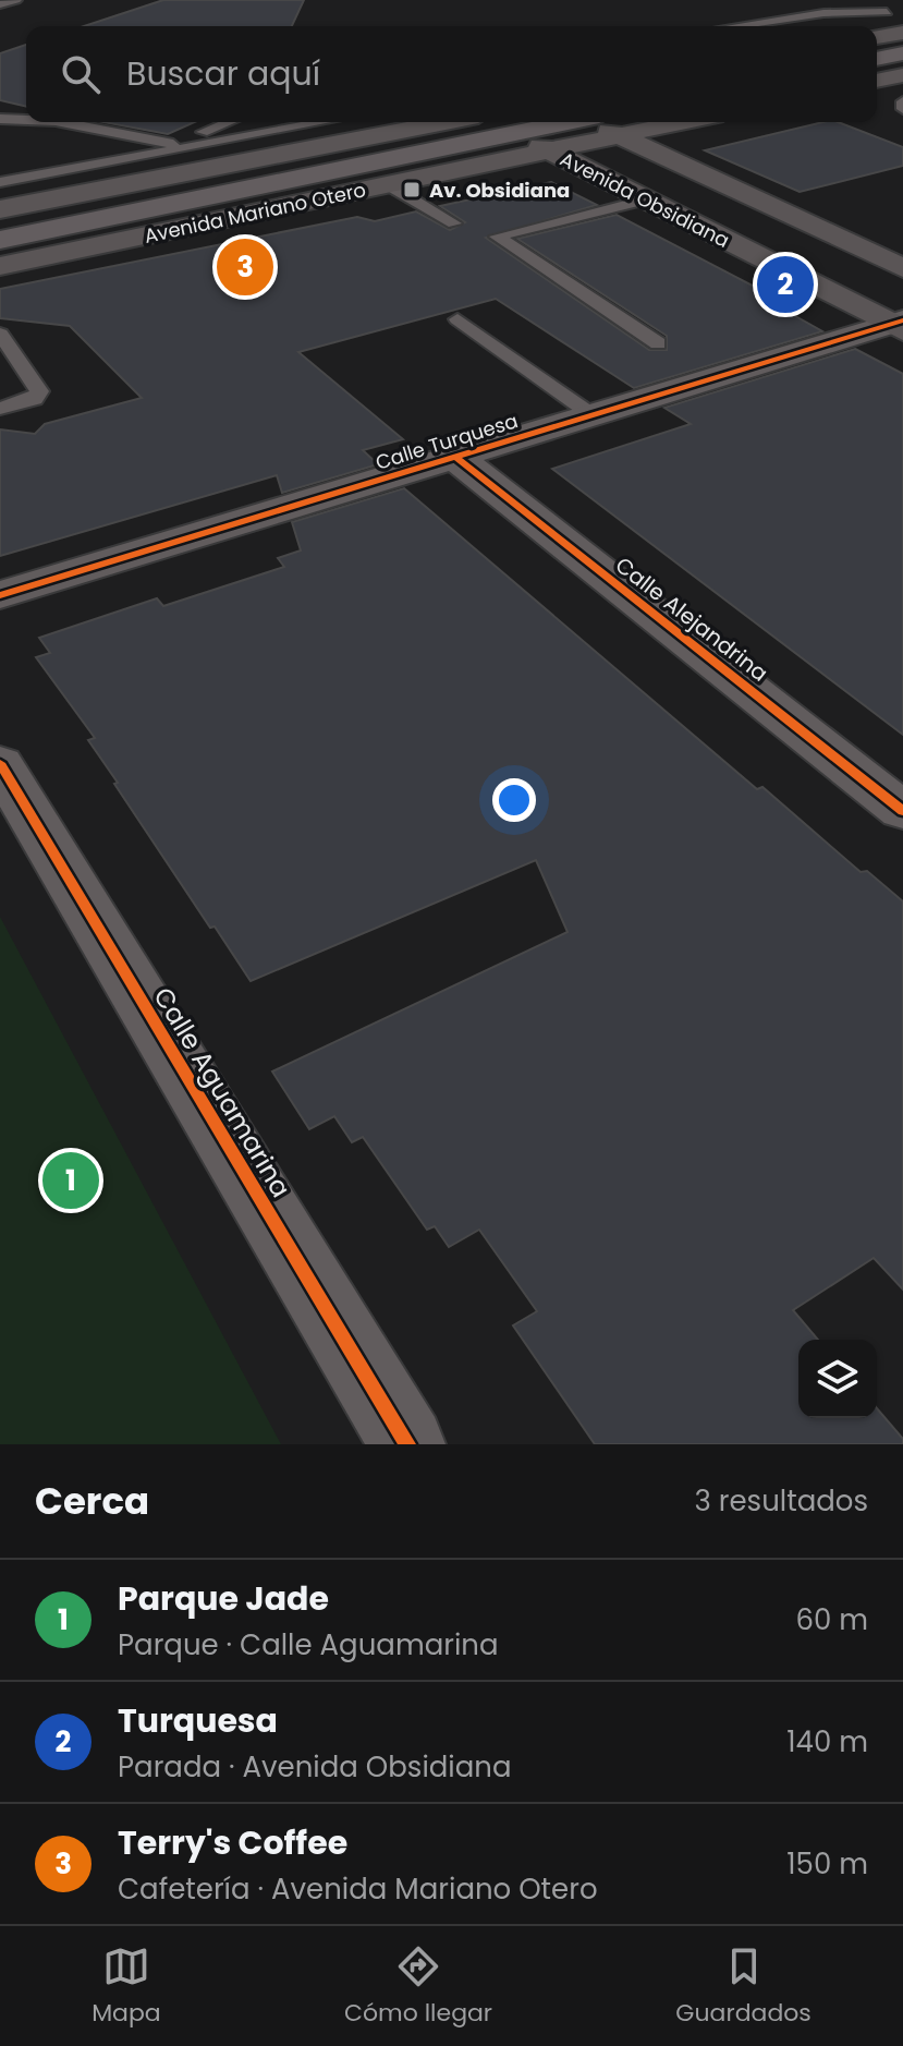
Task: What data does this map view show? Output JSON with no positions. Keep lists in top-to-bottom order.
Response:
{
  "streets": {
    "main road": ["Avenida Obsidiana", "Avenida Mariano Otero"],
    "street": ["Calle Turquesa", "Calle Alejandrina", "Calle Aguamarina"]
  },
  "crossings": [
    ["Avenida Obsidiana", "Avenida Mariano Otero"],
    ["Avenida Obsidiana", "Calle Turquesa"],
    ["Calle Turquesa", "Calle Alejandrina"]
  ],
  "places": {
    "transit": ["Av. Obsidiana"]
  },
  "page": {
    "search": "Buscar aquí",
    "pins": ["3", "2", "1"],
    "heading": ["Cerca", "3 resultados"],
    "list": [
      {
        "mark": "1",
        "name": "Parque Jade",
        "note": "Parque · Calle Aguamarina",
        "value": "60 m"
      },
      {
        "mark": "2",
        "name": "Turquesa",
        "note": "Parada · Avenida Obsidiana",
        "value": "140 m"
      },
      {
        "mark": "3",
        "name": "Terry's Coffee",
        "note": "Cafetería · Avenida Mariano Otero",
        "value": "150 m"
      }
    ],
    "nav": ["Mapa", "Cómo llegar", "Guardados"]
  }
}
